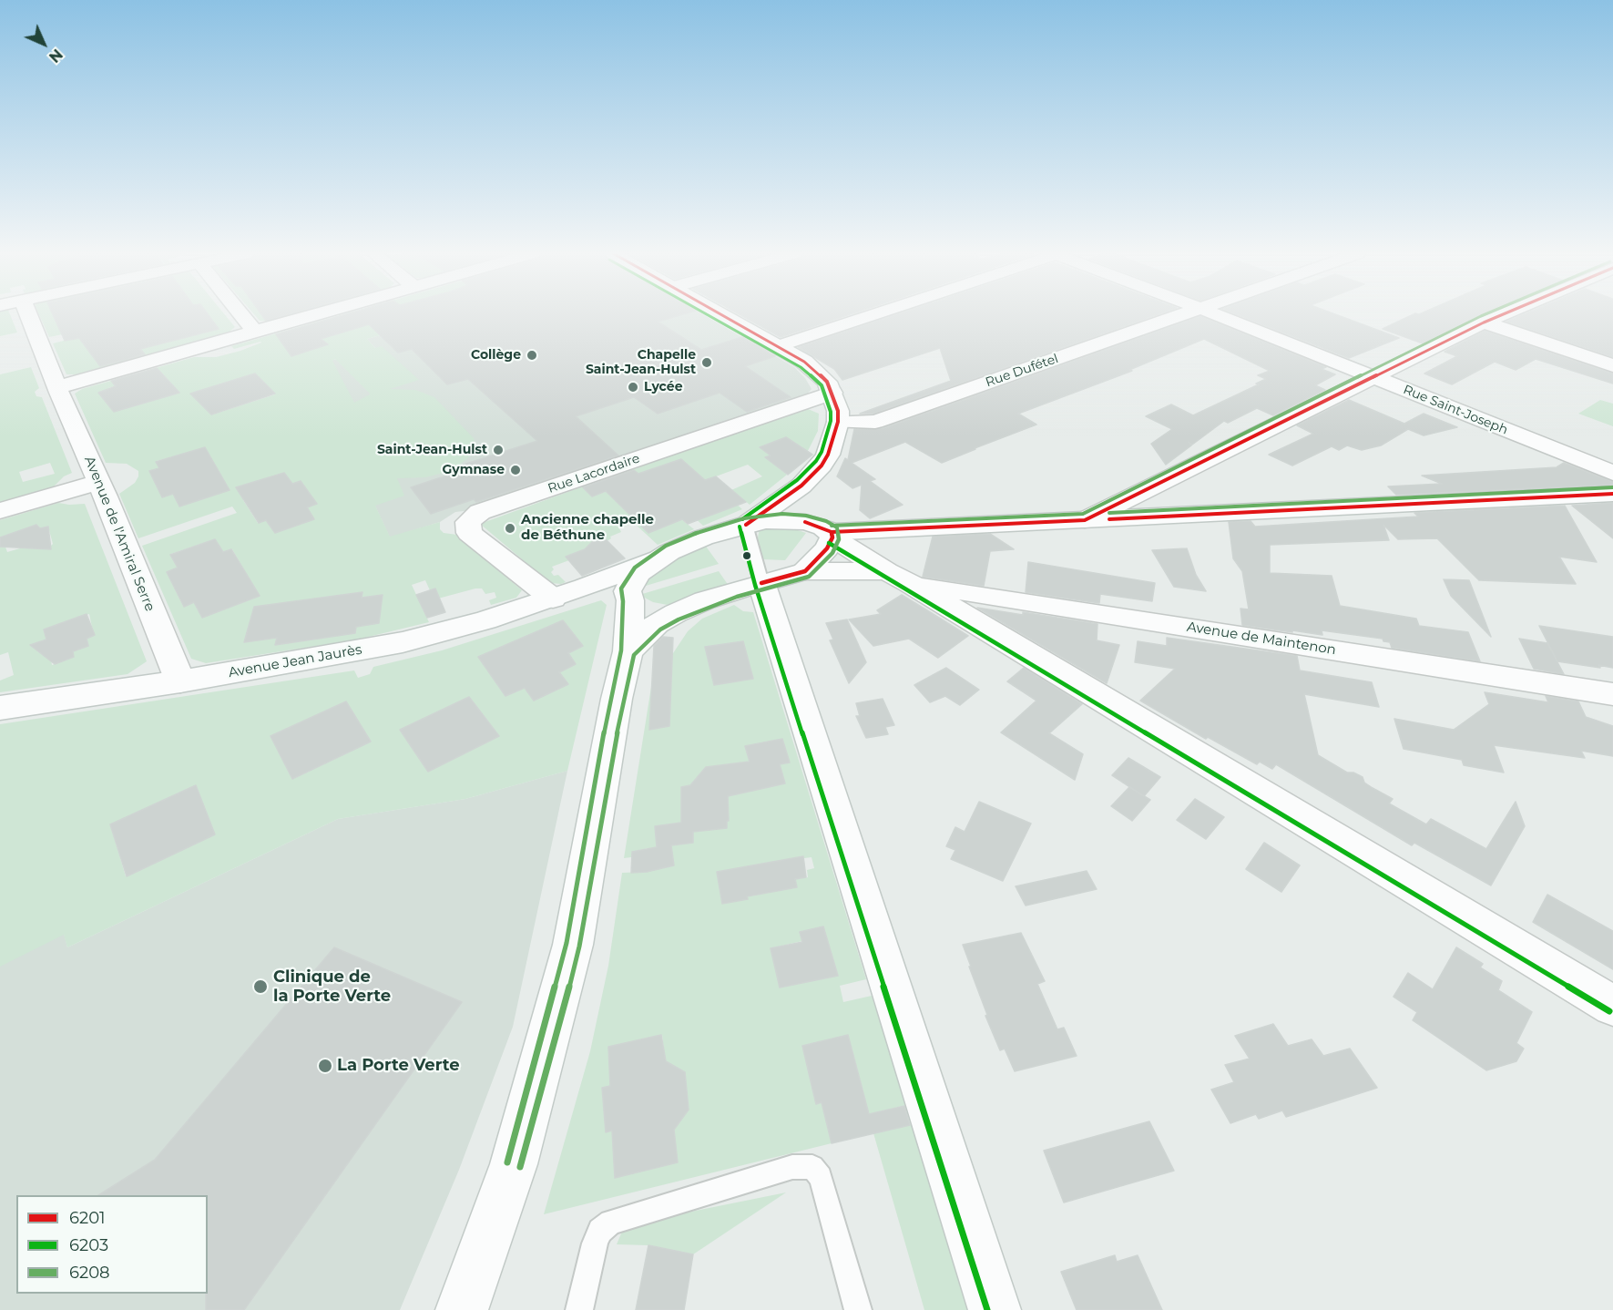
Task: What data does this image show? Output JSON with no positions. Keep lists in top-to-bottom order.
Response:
{
  "streets": {
    "street": [
      "Rue Dufétel",
      "Rue Saint-Joseph",
      "Rue Lacordaire",
      "Avenue de l'Amiral Serre",
      "Avenue de Maintenon",
      "Avenue Jean Jaurès"
    ]
  },
  "crossings": [
    ["Rue Lacordaire", "Avenue Jean Jaurès"],
    ["Avenue de l'Amiral Serre", "Avenue Jean Jaurès"]
  ],
  "places": [
    "Collège",
    "Chapelle Saint-Jean-Hulst",
    "Lycée",
    "Saint-Jean-Hulst",
    "Gymnase",
    "Ancienne chapelle de Béthune",
    "Clinique de la Porte Verte",
    "La Porte Verte"
  ],
  "lines": ["transit line 6201", "transit line 6203", "transit line 6208"],
  "legend": ["6201", "6203", "6208"],
  "north": "bottom right"
}
